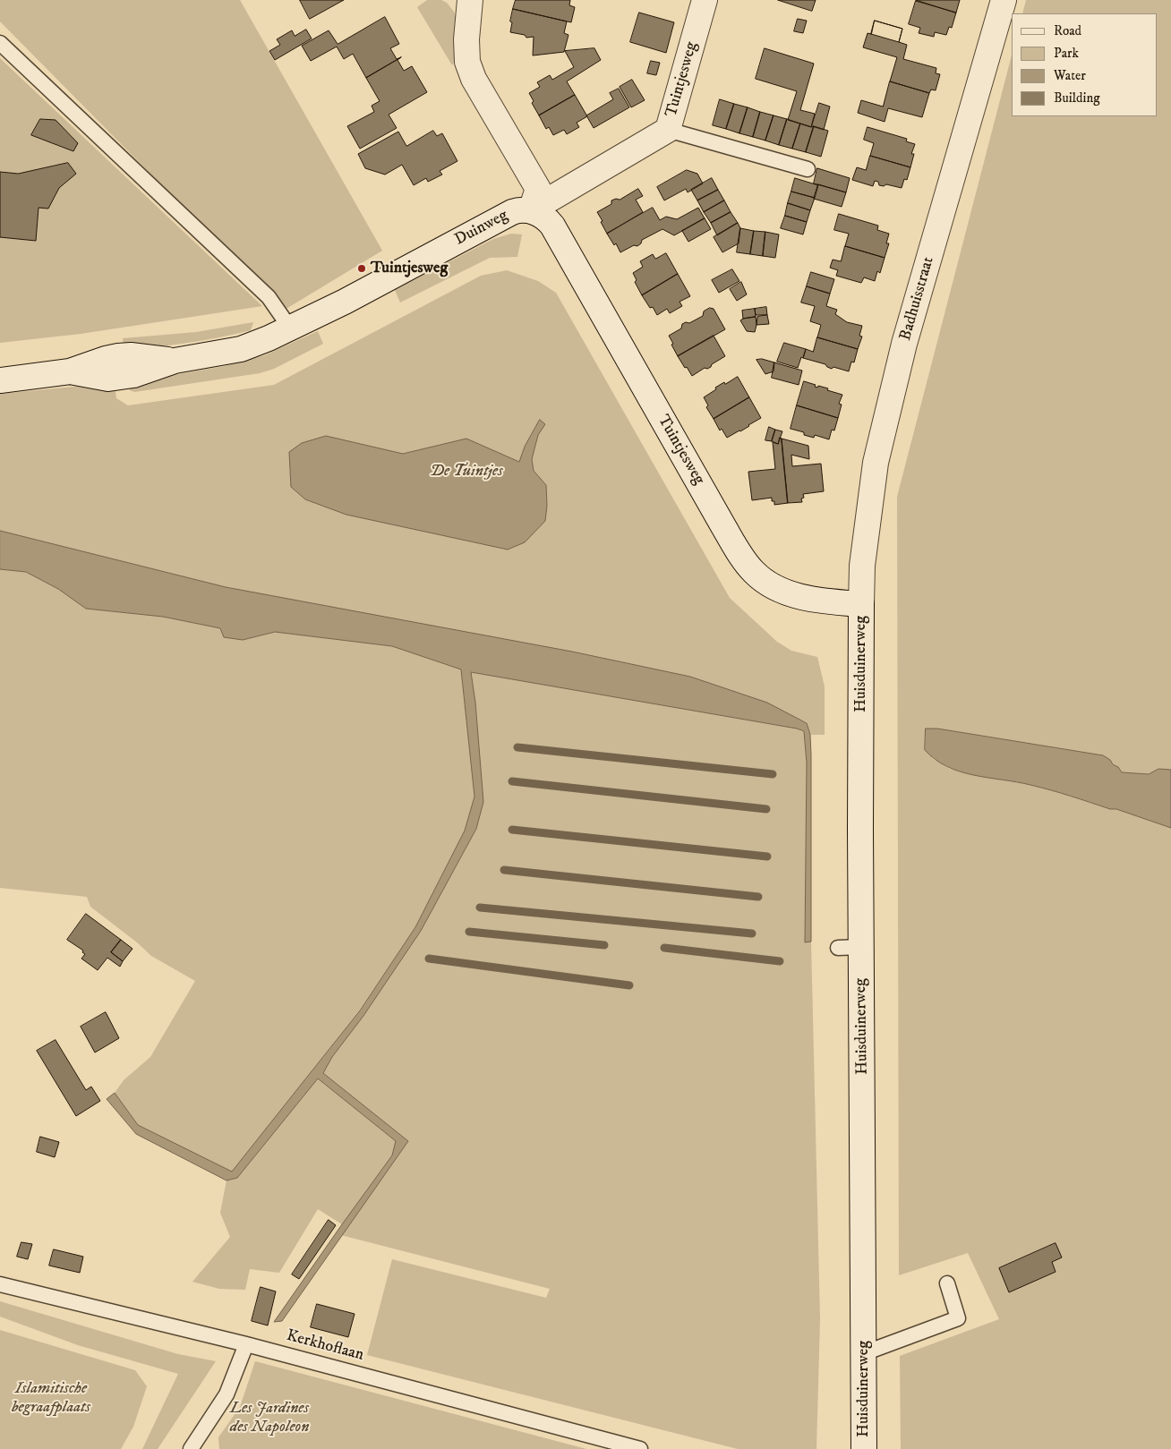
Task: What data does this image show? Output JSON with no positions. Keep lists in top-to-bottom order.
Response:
{
  "streets": {
    "street": [
      "Tuintjesweg",
      "Duinweg",
      "Badhuisstraat",
      "Huisduinerweg"
    ],
    "lane": ["Kerkhoflaan"]
  },
  "crossings": [
    ["Tuintjesweg", "Duinweg"],
    ["Tuintjesweg", "Badhuisstraat"],
    ["Tuintjesweg", "Huisduinerweg"],
    ["Badhuisstraat", "Huisduinerweg"]
  ],
  "parks": ["De Tuintjes", "Islamitische begraafplaats", "Les Jardines des Napoleon"],
  "places": ["Tuintjesweg"],
  "legend": [
    "Road",
    "Park",
    "Water",
    "Building"
  ]
}
